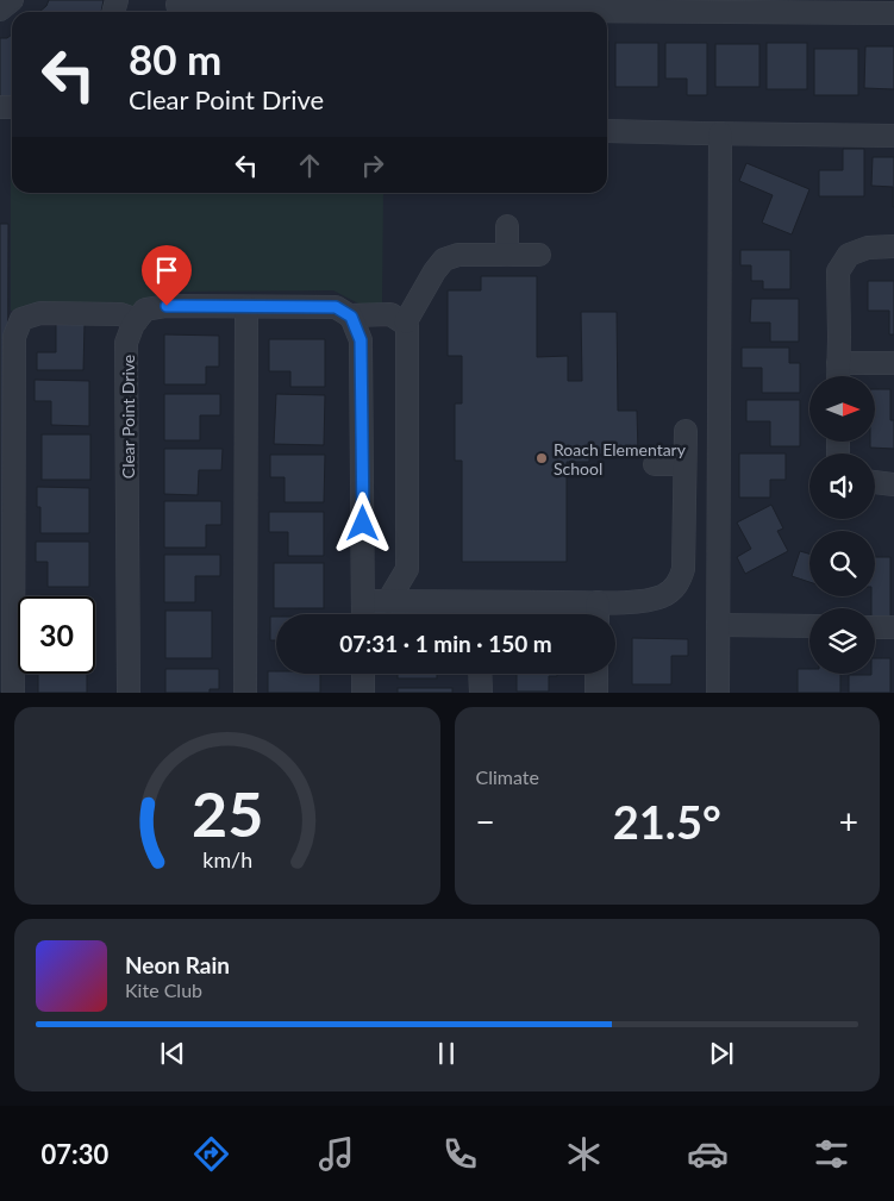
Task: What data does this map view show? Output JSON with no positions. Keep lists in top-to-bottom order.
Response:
{
  "streets": {
    "street": ["Clear Point Drive"]
  },
  "places": ["Roach Elementary School"],
  "north": "right",
  "page": {
    "turn": ["80 m", "Clear Point Drive"],
    "limit": "30",
    "trip": "07:31 · 1 min · 150 m",
    "tile": "Climate",
    "heat": ["−", "21.5°", "+"],
    "song": ["Neon Rain", "Kite Club"],
    "tabs": "07:30",
    "gauge": ["25", "km/h"]
  }
}
